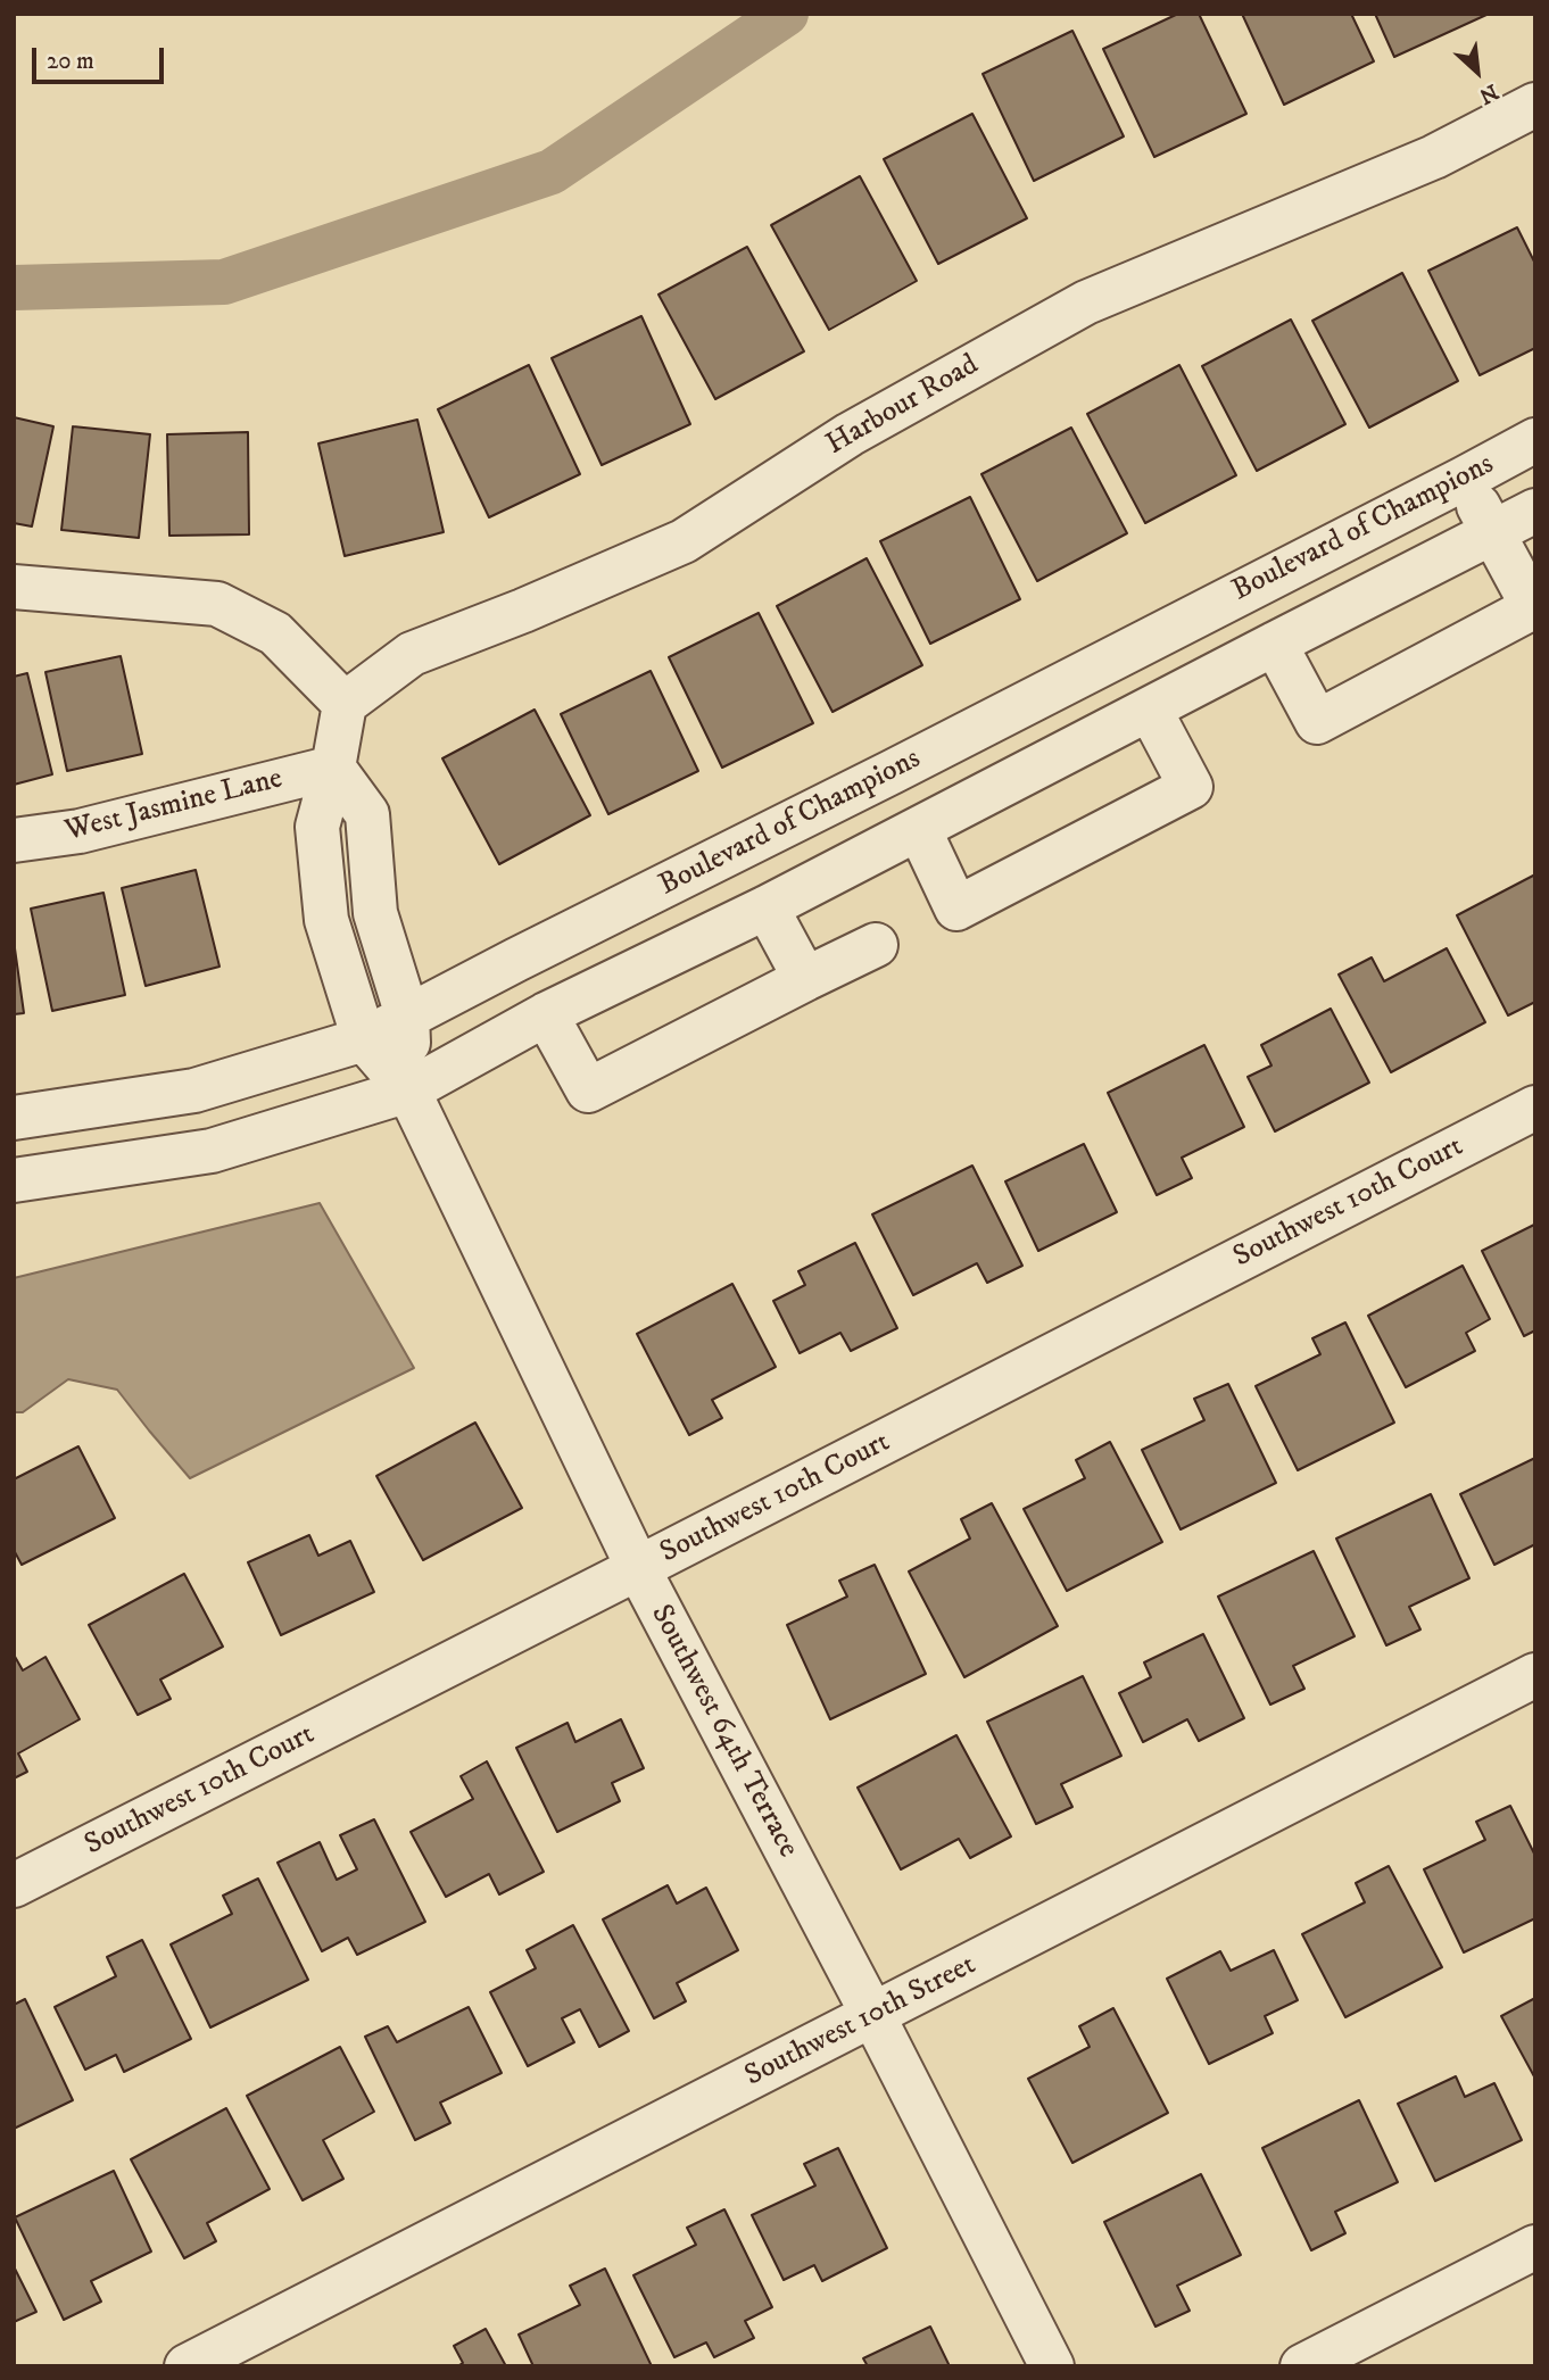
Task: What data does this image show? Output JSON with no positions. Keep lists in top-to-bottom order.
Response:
{
  "streets": {
    "street": [
      "Harbour Road",
      "Boulevard of Champions",
      "West Jasmine Lane",
      "Southwest 10th Court",
      "Southwest 64th Terrace",
      "Southwest 10th Street"
    ]
  },
  "crossings": [
    ["Boulevard of Champions", "Southwest 64th Terrace"],
    ["Southwest 10th Court", "Southwest 64th Terrace"],
    ["Southwest 64th Terrace", "Southwest 10th Street"]
  ],
  "scale_bar": "20 m",
  "north": "bottom right"
}
